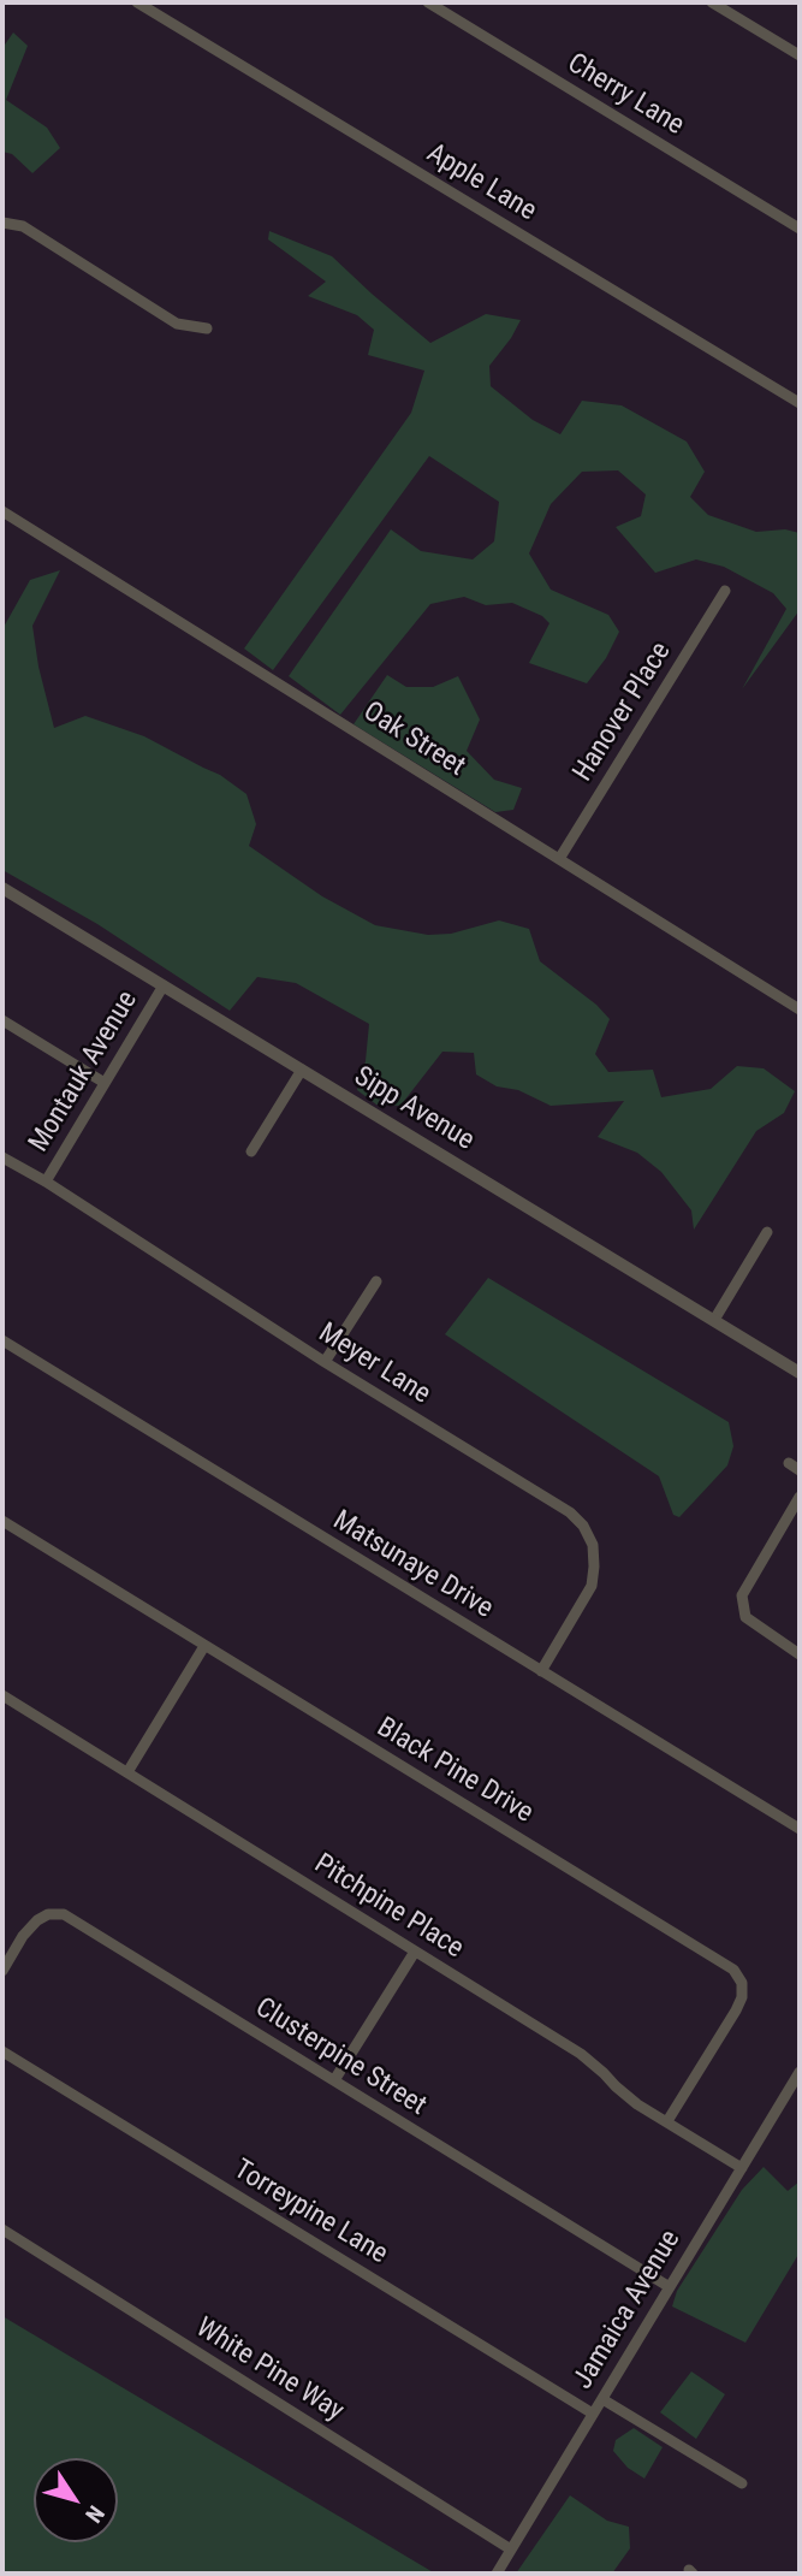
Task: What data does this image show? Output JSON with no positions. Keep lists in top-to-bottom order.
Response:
{
  "streets": {
    "street": [
      "Cherry Lane",
      "Apple Lane",
      "Hanover Place",
      "Oak Street",
      "Montauk Avenue",
      "Sipp Avenue",
      "Meyer Lane",
      "Matsunaye Drive",
      "Black Pine Drive",
      "Pitchpine Place",
      "Clusterpine Street",
      "Torreypine Lane",
      "Jamaica Avenue",
      "White Pine Way"
    ]
  },
  "crossings": [
    ["Hanover Place", "Oak Street"],
    ["Montauk Avenue", "Sipp Avenue"],
    ["Montauk Avenue", "Meyer Lane"],
    ["Meyer Lane", "Matsunaye Drive"],
    ["Black Pine Drive", "Pitchpine Place"],
    ["Pitchpine Place", "Jamaica Avenue"],
    ["Clusterpine Street", "Jamaica Avenue"],
    ["Torreypine Lane", "Jamaica Avenue"],
    ["Jamaica Avenue", "White Pine Way"]
  ],
  "north": "bottom right"
}
